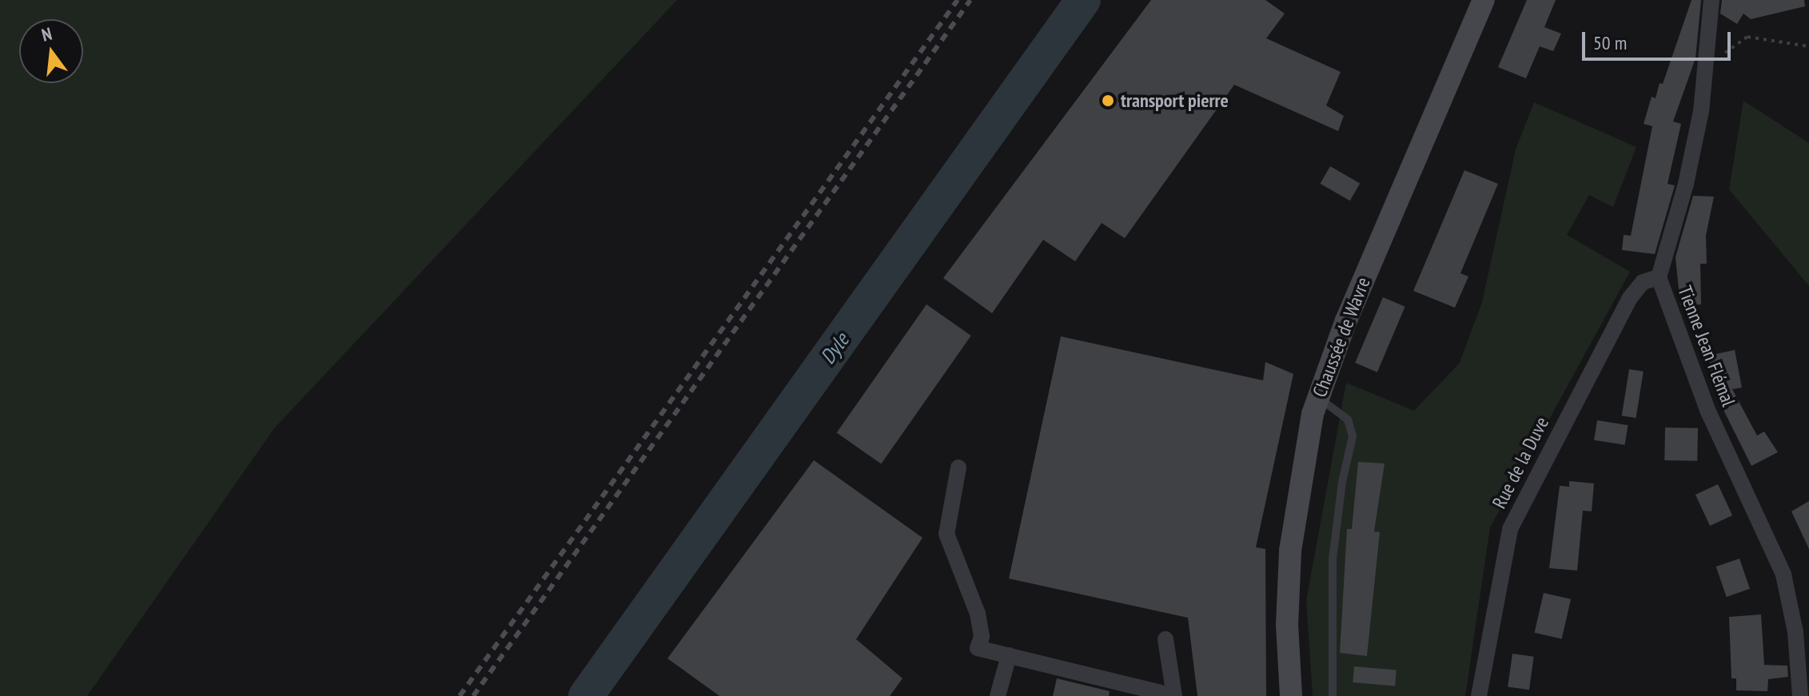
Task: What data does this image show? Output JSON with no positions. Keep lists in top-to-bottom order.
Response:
{
  "streets": {
    "main road": ["Chaussée de Wavre"],
    "street": ["Tienne Jean Flémal", "Rue de la Duve"]
  },
  "crossings": [
    ["Tienne Jean Flémal", "Rue de la Duve"]
  ],
  "water": ["Dyle"],
  "places": ["transport pierre"],
  "scale_bar": "50 m",
  "north": "top"
}
